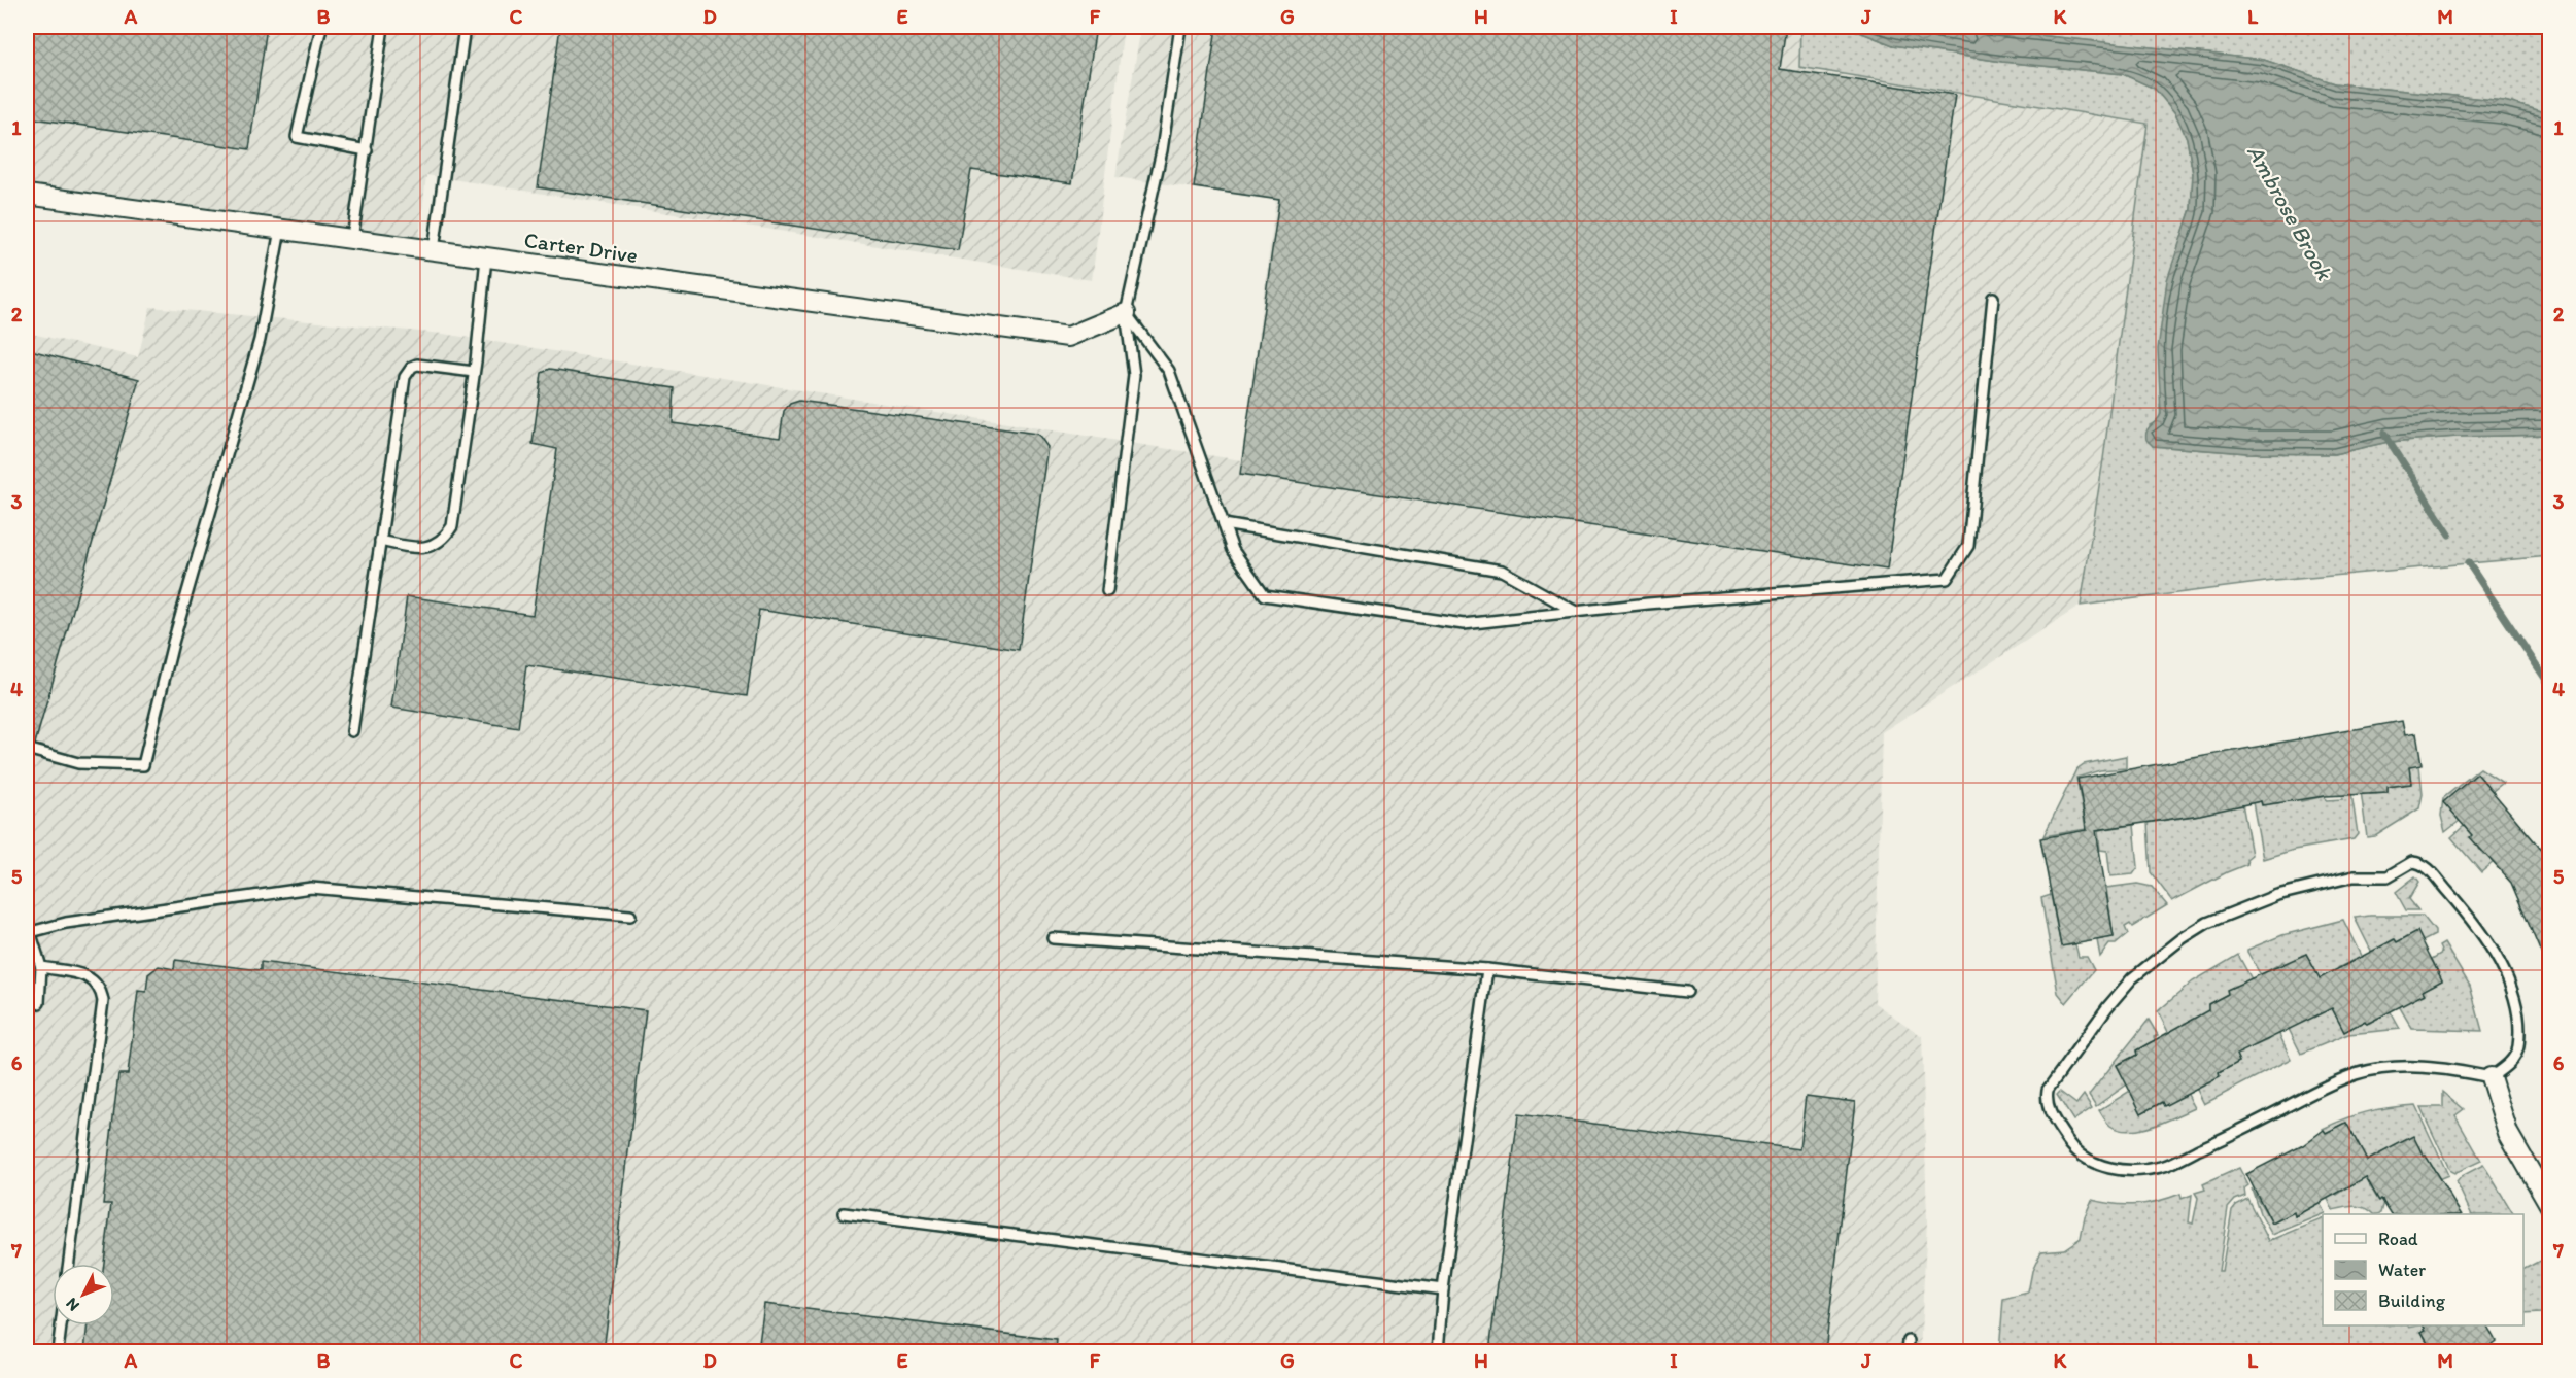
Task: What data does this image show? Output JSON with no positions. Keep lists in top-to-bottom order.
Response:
{
  "streets": {
    "street": ["Carter Drive"]
  },
  "water": ["Ambrose Brook"],
  "legend": ["Road", "Water", "Building"],
  "north": "bottom left",
  "grid": {
    "columns": [
      "A",
      "B",
      "C",
      "D",
      "E",
      "F",
      "G",
      "H",
      "I",
      "J",
      "K",
      "L",
      "M"
    ],
    "rows": [
      "1",
      "2",
      "3",
      "4",
      "5",
      "6",
      "7"
    ]
  }
}
